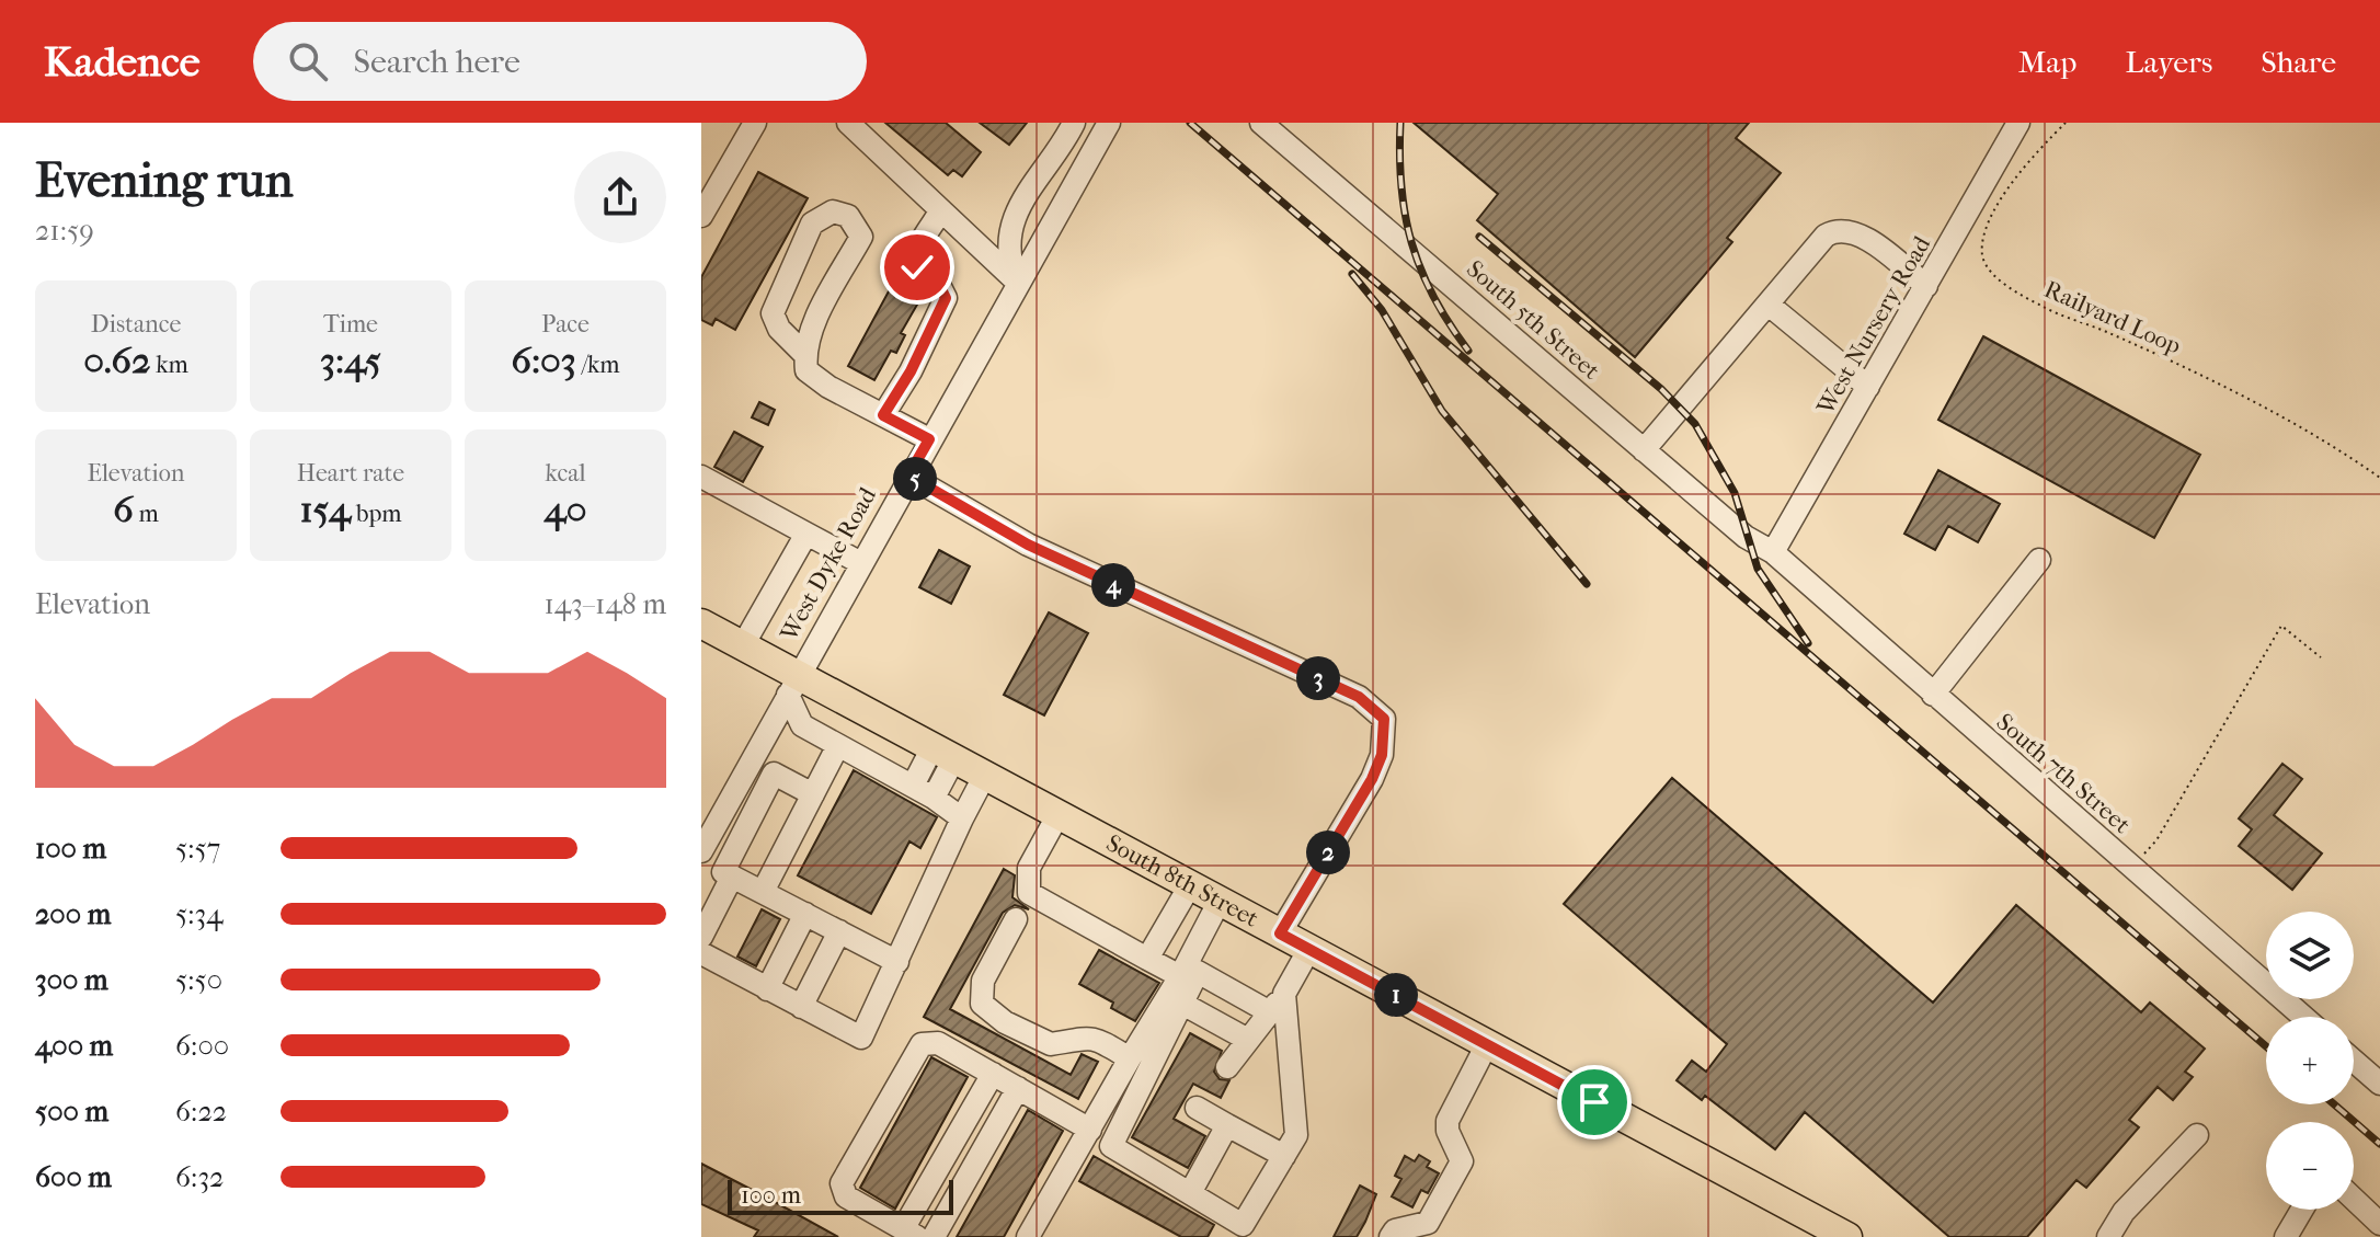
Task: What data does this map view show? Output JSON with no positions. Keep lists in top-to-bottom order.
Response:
{
  "streets": {
    "main road": ["South 8th Street"],
    "street": [
      "South 5th Street",
      "West Nursery Road",
      "West Dyke Road",
      "South 7th Street"
    ],
    "path": ["Railyard Loop"]
  },
  "crossings": [
    ["South 5th Street", "West Nursery Road"],
    ["South 5th Street", "South 7th Street"],
    ["West Nursery Road", "South 7th Street"],
    ["West Dyke Road", "South 8th Street"]
  ],
  "scale_bar": "100 m",
  "page": {
    "header": "Kadence",
    "search": "Search here",
    "nav": ["Map", "Layers", "Share"],
    "heading": ["Evening run", "21:59"],
    "stats": [
      ["Distance", "0.62 km"],
      ["Time", "3:45"],
      ["Pace", "6:03 /km"],
      ["Elevation", "6 m"],
      ["Heart rate", "154 bpm"],
      ["kcal", "40"]
    ],
    "pins": [
      "5",
      "4",
      "3",
      "2",
      "1"
    ],
    "chart": ["Elevation", "143–148 m"],
    "list": [
      {
        "name": "100 m",
        "note": "5:57"
      },
      {
        "name": "200 m",
        "note": "5:34"
      },
      {
        "name": "300 m",
        "note": "5:50"
      },
      {
        "name": "400 m",
        "note": "6:00"
      },
      {
        "name": "500 m",
        "note": "6:22"
      },
      {
        "name": "600 m",
        "note": "6:32"
      }
    ],
    "map_buttons": ["+", "−"],
    "scale": "100 m"
  }
}
